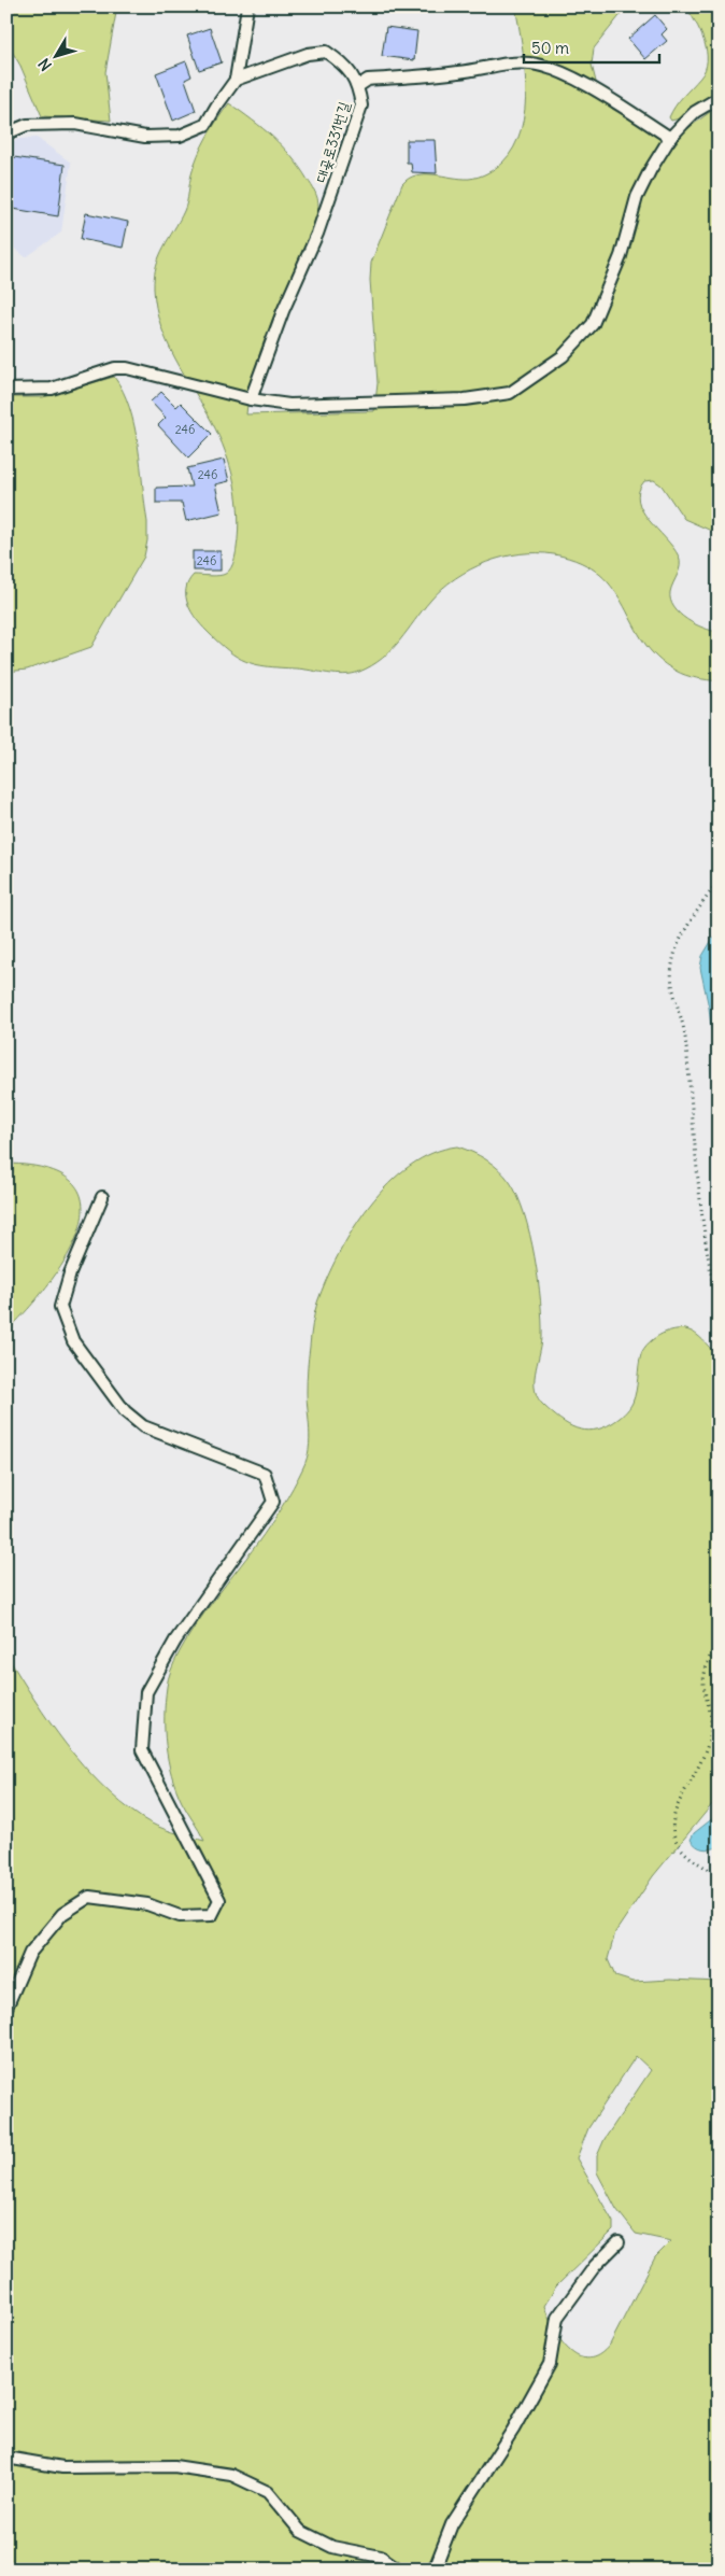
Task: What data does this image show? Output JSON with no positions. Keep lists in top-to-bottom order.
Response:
{
  "streets": {
    "lane": ["대곶로331번길"]
  },
  "house_numbers": ["246", "246", "246"],
  "scale_bar": "50 m",
  "north": "bottom left"
}
